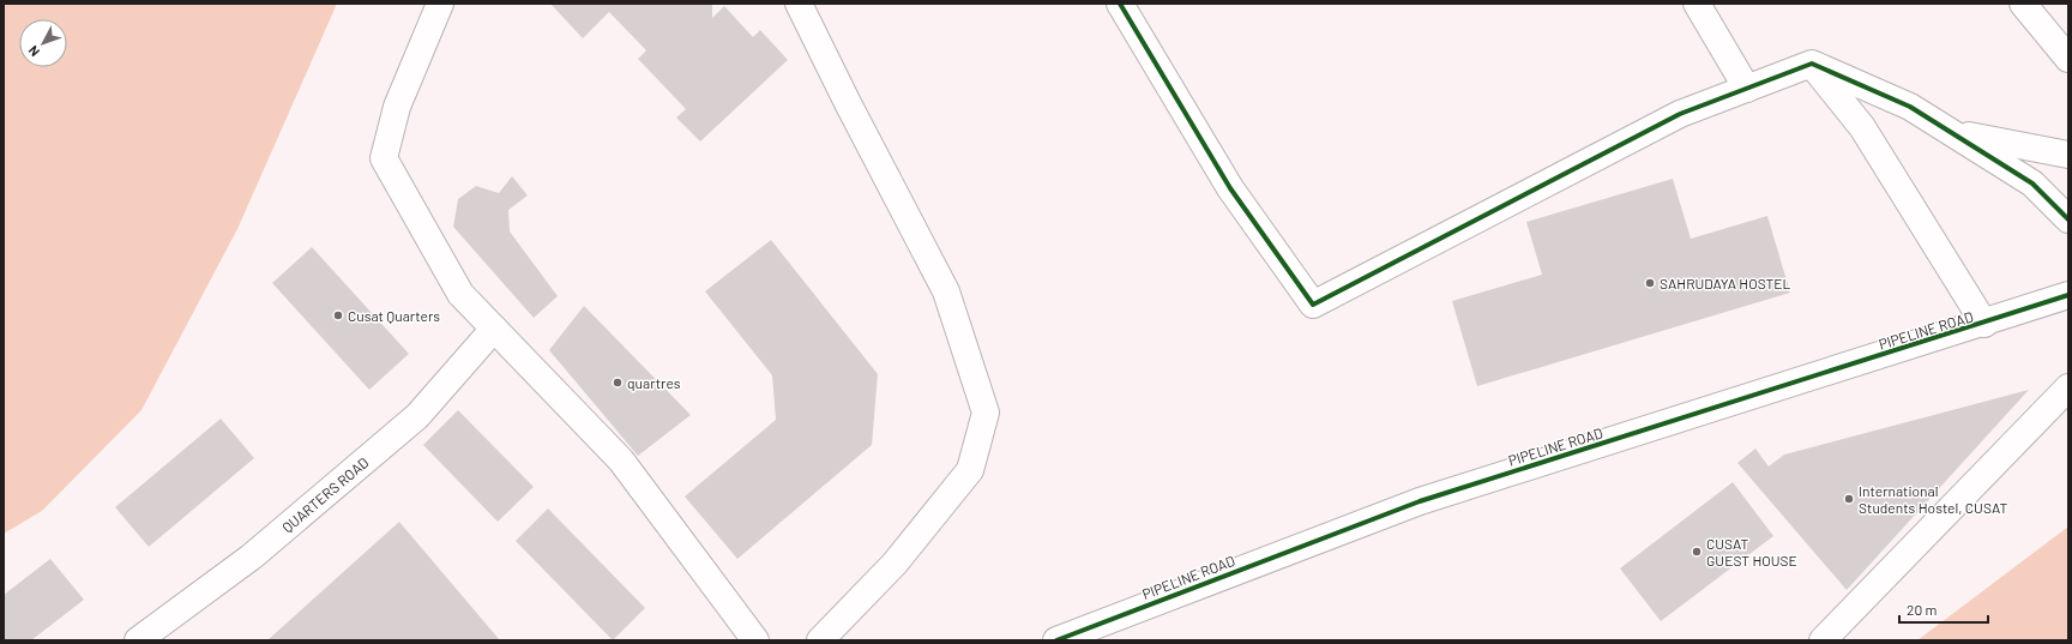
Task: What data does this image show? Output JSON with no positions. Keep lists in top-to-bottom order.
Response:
{
  "streets": {
    "street": ["PIPELINE ROAD", "QUARTERS ROAD"]
  },
  "places": [
    "SAHRUDAYA HOSTEL",
    "Cusat Quarters",
    "quartres",
    "International Students Hostel, CUSAT",
    "CUSAT GUEST HOUSE"
  ],
  "scale_bar": "20 m",
  "north": "bottom left"
}
